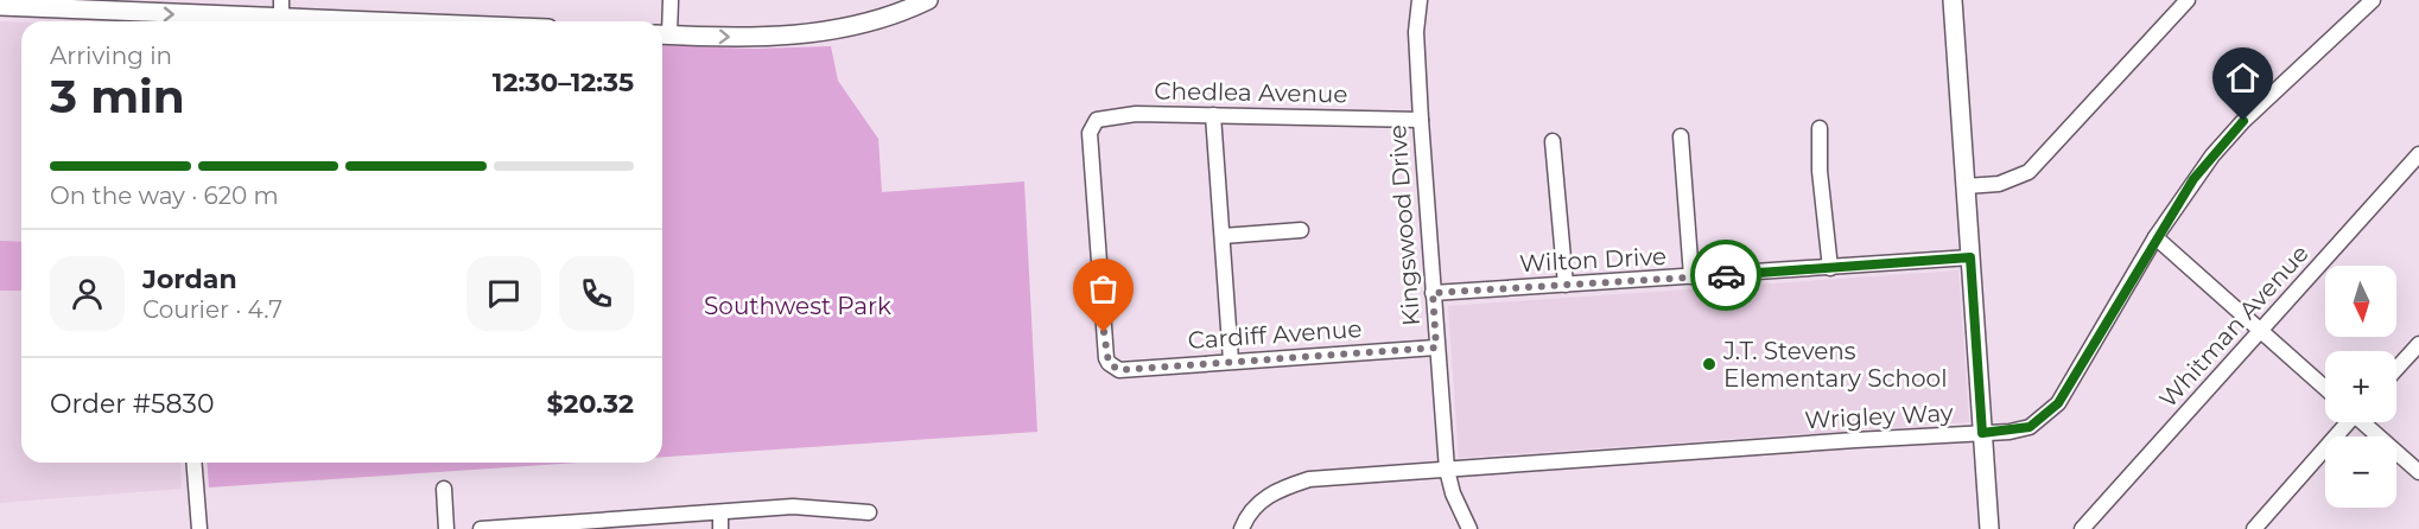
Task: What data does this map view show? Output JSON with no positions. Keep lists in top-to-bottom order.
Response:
{
  "streets": {
    "street": [
      "Chedlea Avenue",
      "Kingswood Drive",
      "Wilton Drive",
      "Whitman Avenue",
      "Cardiff Avenue",
      "Wrigley Way"
    ]
  },
  "crossings": [
    ["Chedlea Avenue", "Kingswood Drive"],
    ["Chedlea Avenue", "Cardiff Avenue"],
    ["Kingswood Drive", "Wilton Drive"],
    ["Kingswood Drive", "Cardiff Avenue"],
    ["Kingswood Drive", "Wrigley Way"]
  ],
  "parks": ["Southwest Park"],
  "places": ["J.T. Stevens Elementary School"],
  "north": "bottom",
  "page": {
    "heading": ["3 min", "Arriving in", "12:30–12:35"],
    "panel": [
      "Jordan",
      "Courier · 4.7",
      "Order #5830",
      "$20.32"
    ],
    "bar": "On the way · 620 m",
    "map_buttons": ["+", "−"]
  }
}
